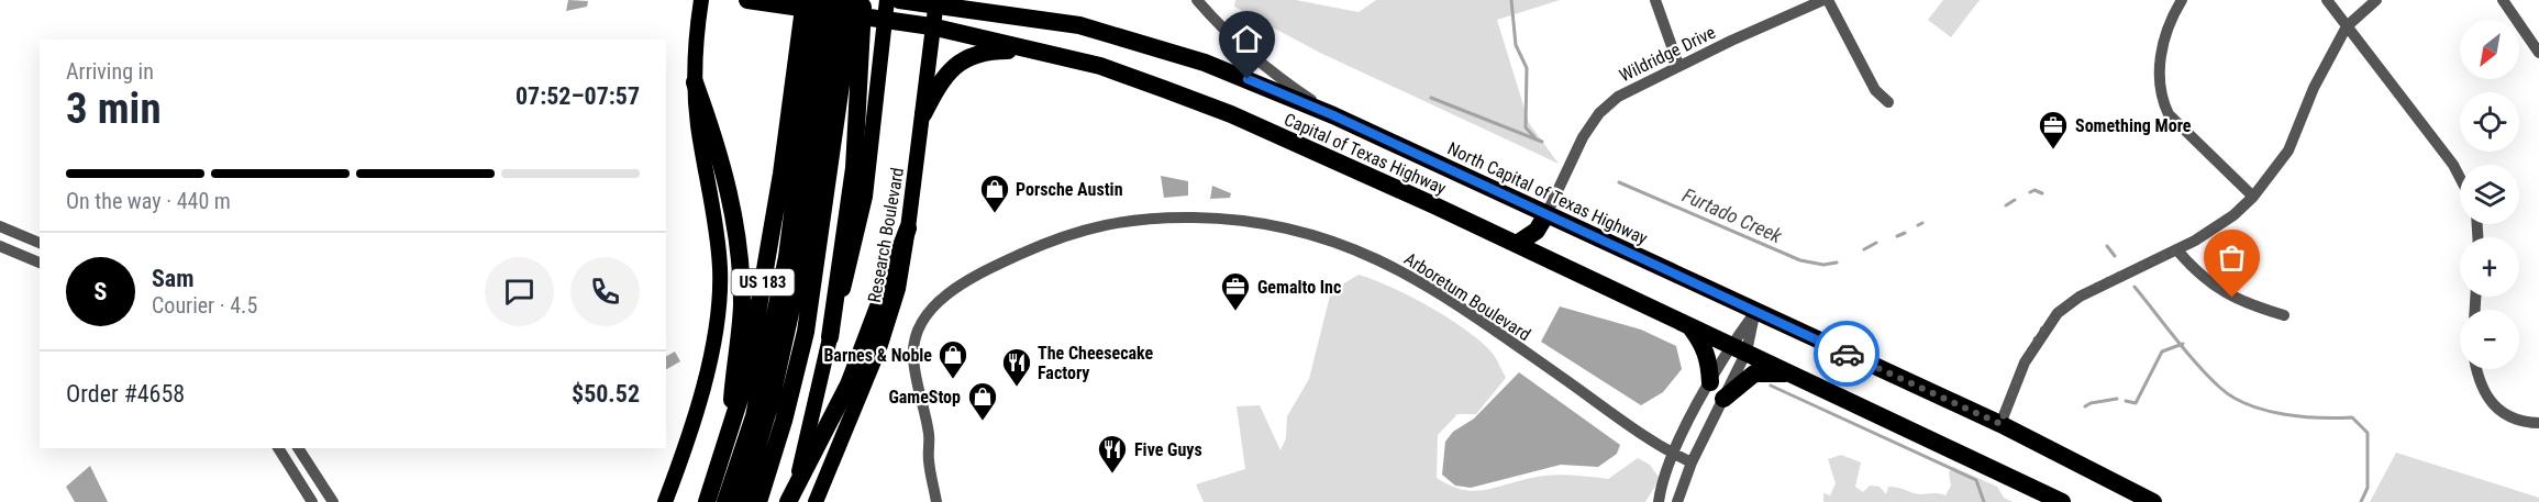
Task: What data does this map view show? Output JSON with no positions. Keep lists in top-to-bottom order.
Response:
{
  "streets": {
    "highway": ["Capital of Texas Highway", "North Capital of Texas Highway", "US 183"],
    "main road": ["Research Boulevard"],
    "street": ["Wildridge Drive", "Arboretum Boulevard"]
  },
  "crossings": [
    ["Wildridge Drive", "North Capital of Texas Highway"],
    ["Capital of Texas Highway", "Research Boulevard"],
    ["North Capital of Texas Highway", "Research Boulevard"]
  ],
  "water": ["Furtado Creek"],
  "places": {
    "office": ["Something More", "Gemalto Inc"],
    "shop": ["Porsche Austin", "Barnes & Noble", "GameStop"],
    "restaurant": ["The Cheesecake Factory", "Five Guys"]
  },
  "north": "bottom left",
  "page": {
    "map_buttons": ["+", "−"],
    "heading": ["3 min", "Arriving in", "07:52–07:57"],
    "panel": [
      "Sam",
      "Courier · 4.5",
      "Order #4658",
      "$50.52"
    ],
    "bar": "On the way · 440 m",
    "round": "S"
  }
}
